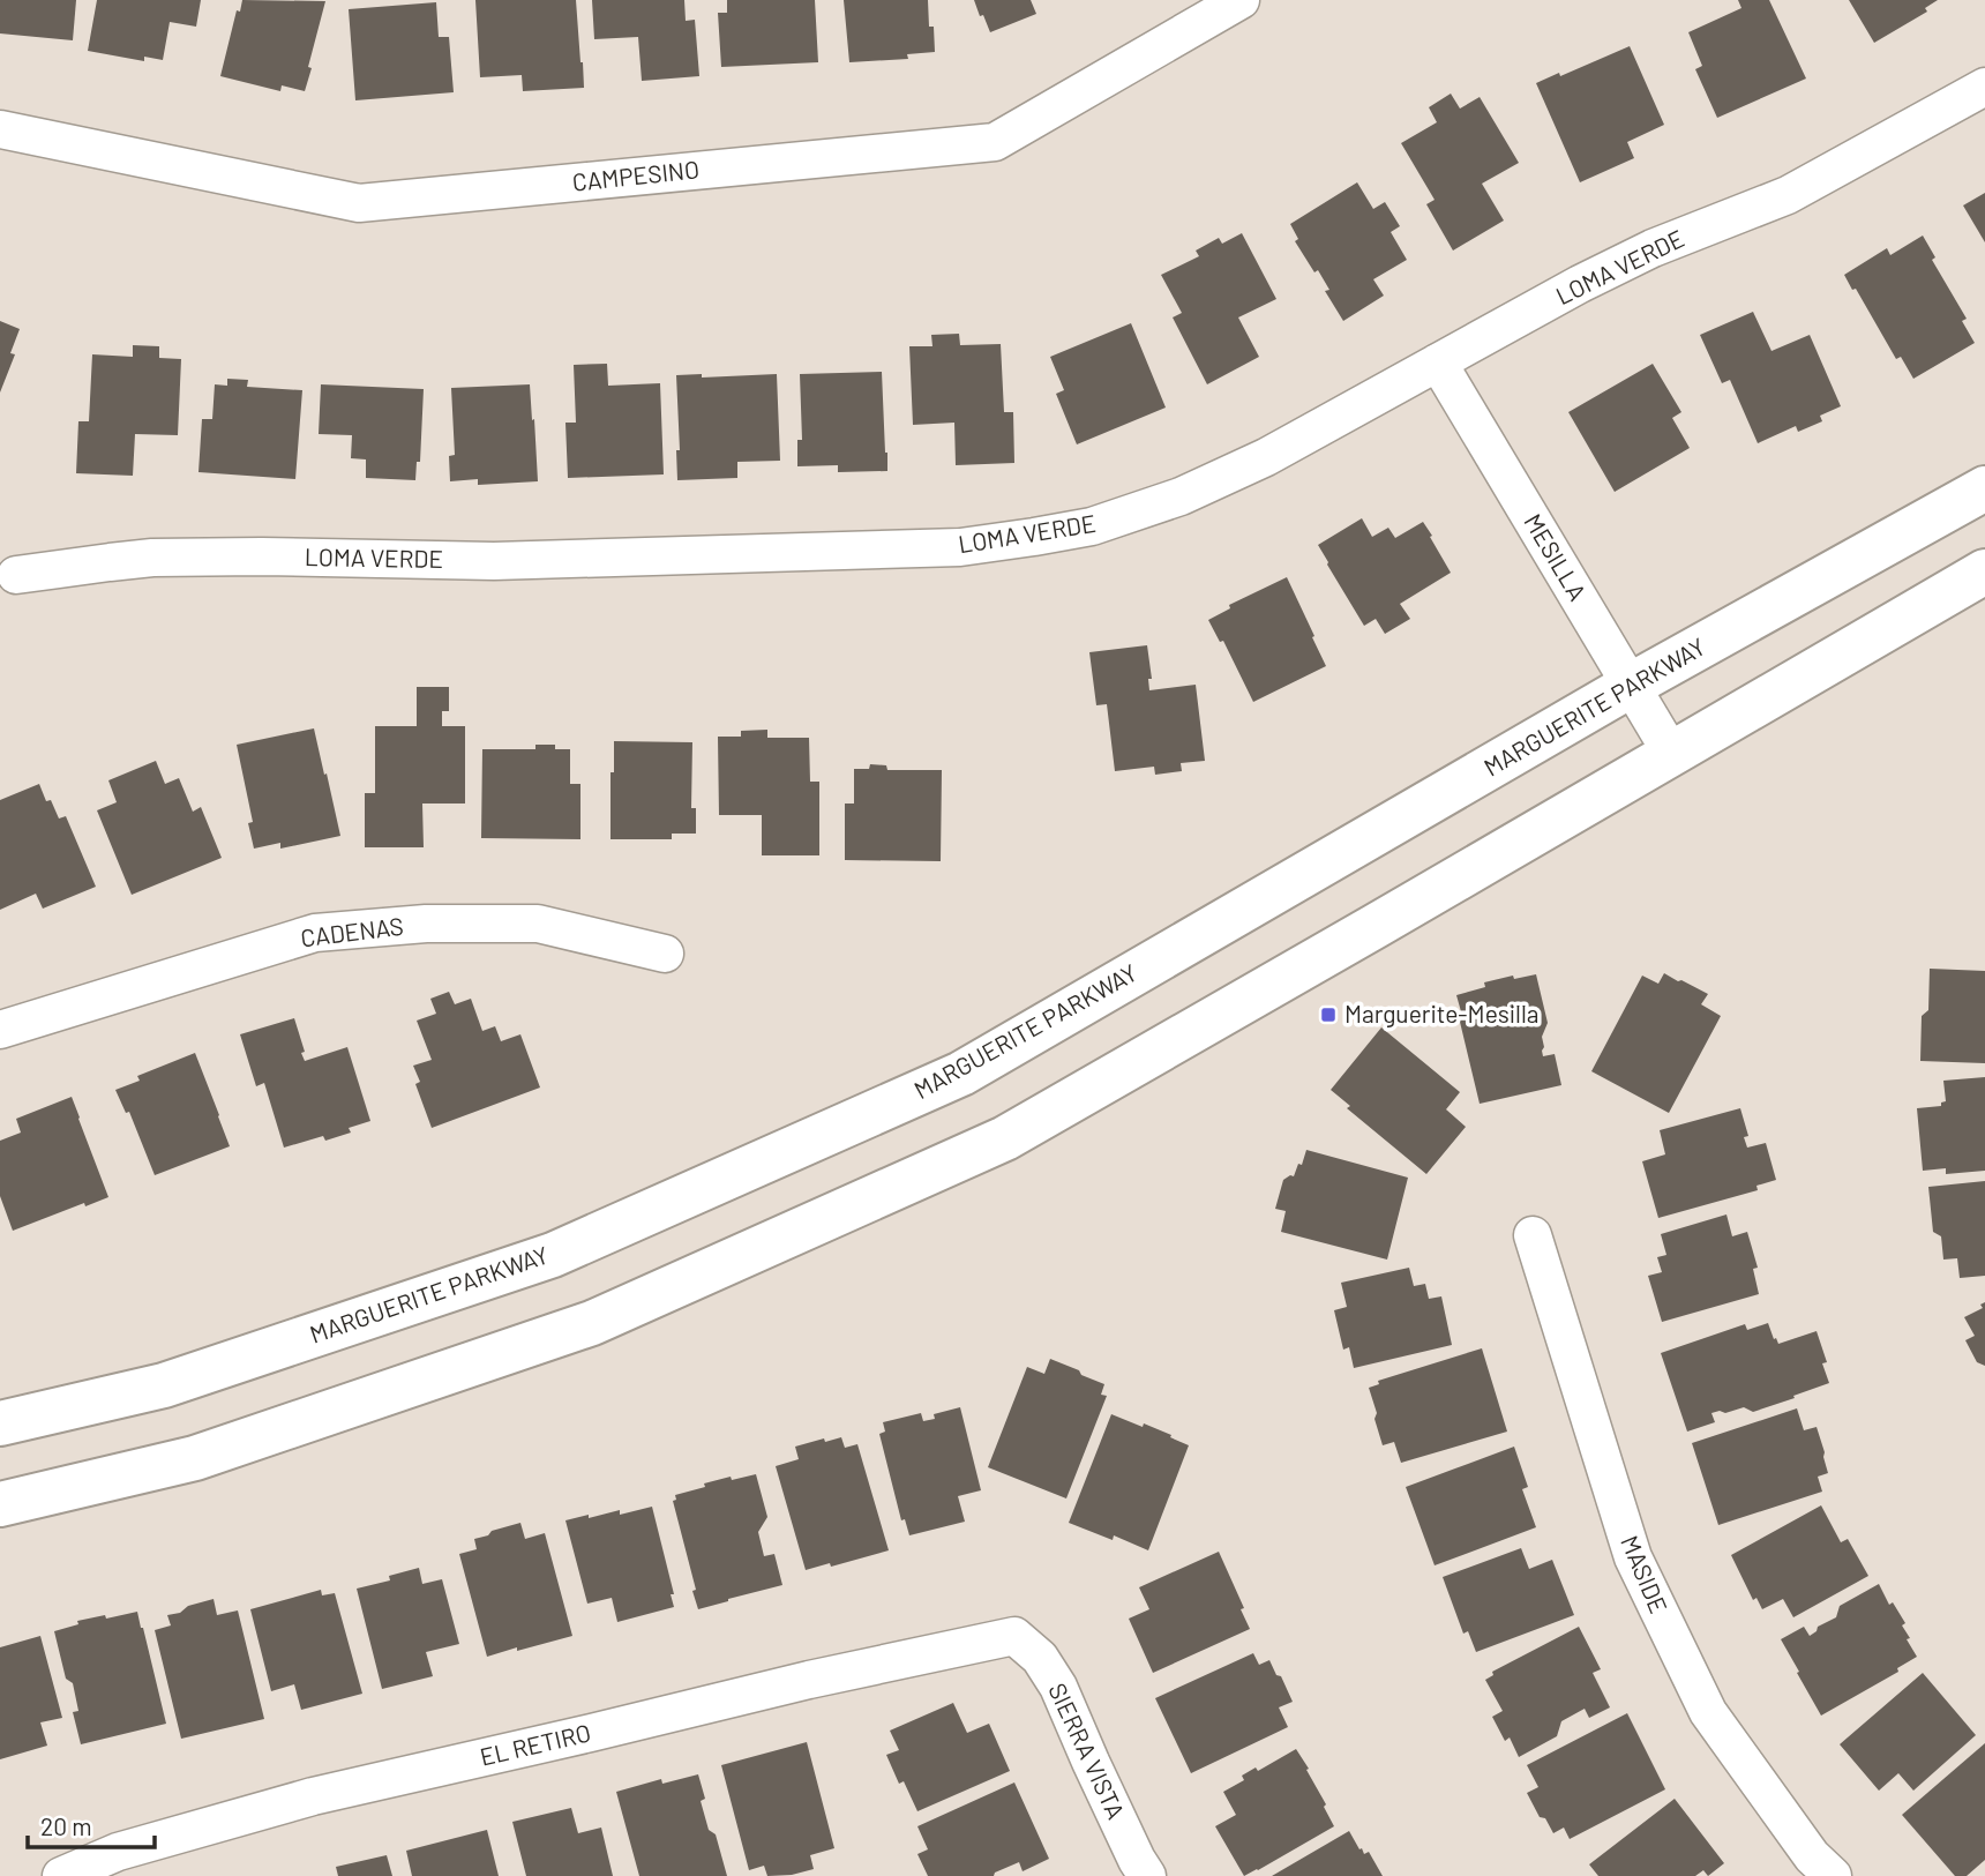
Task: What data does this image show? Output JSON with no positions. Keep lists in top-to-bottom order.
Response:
{
  "streets": {
    "main road": ["MARGUERITE PARKWAY"],
    "street": [
      "CAMPESINO",
      "LOMA VERDE",
      "MESILLA",
      "CADENAS",
      "MASIDE",
      "EL RETIRO",
      "SIERRA VISTA"
    ]
  },
  "crossings": [
    ["LOMA VERDE", "MESILLA"],
    ["MESILLA", "MARGUERITE PARKWAY"],
    ["EL RETIRO", "SIERRA VISTA"]
  ],
  "places": {
    "transit": ["Marguerite-Mesilla"]
  },
  "scale_bar": "20 m"
}
